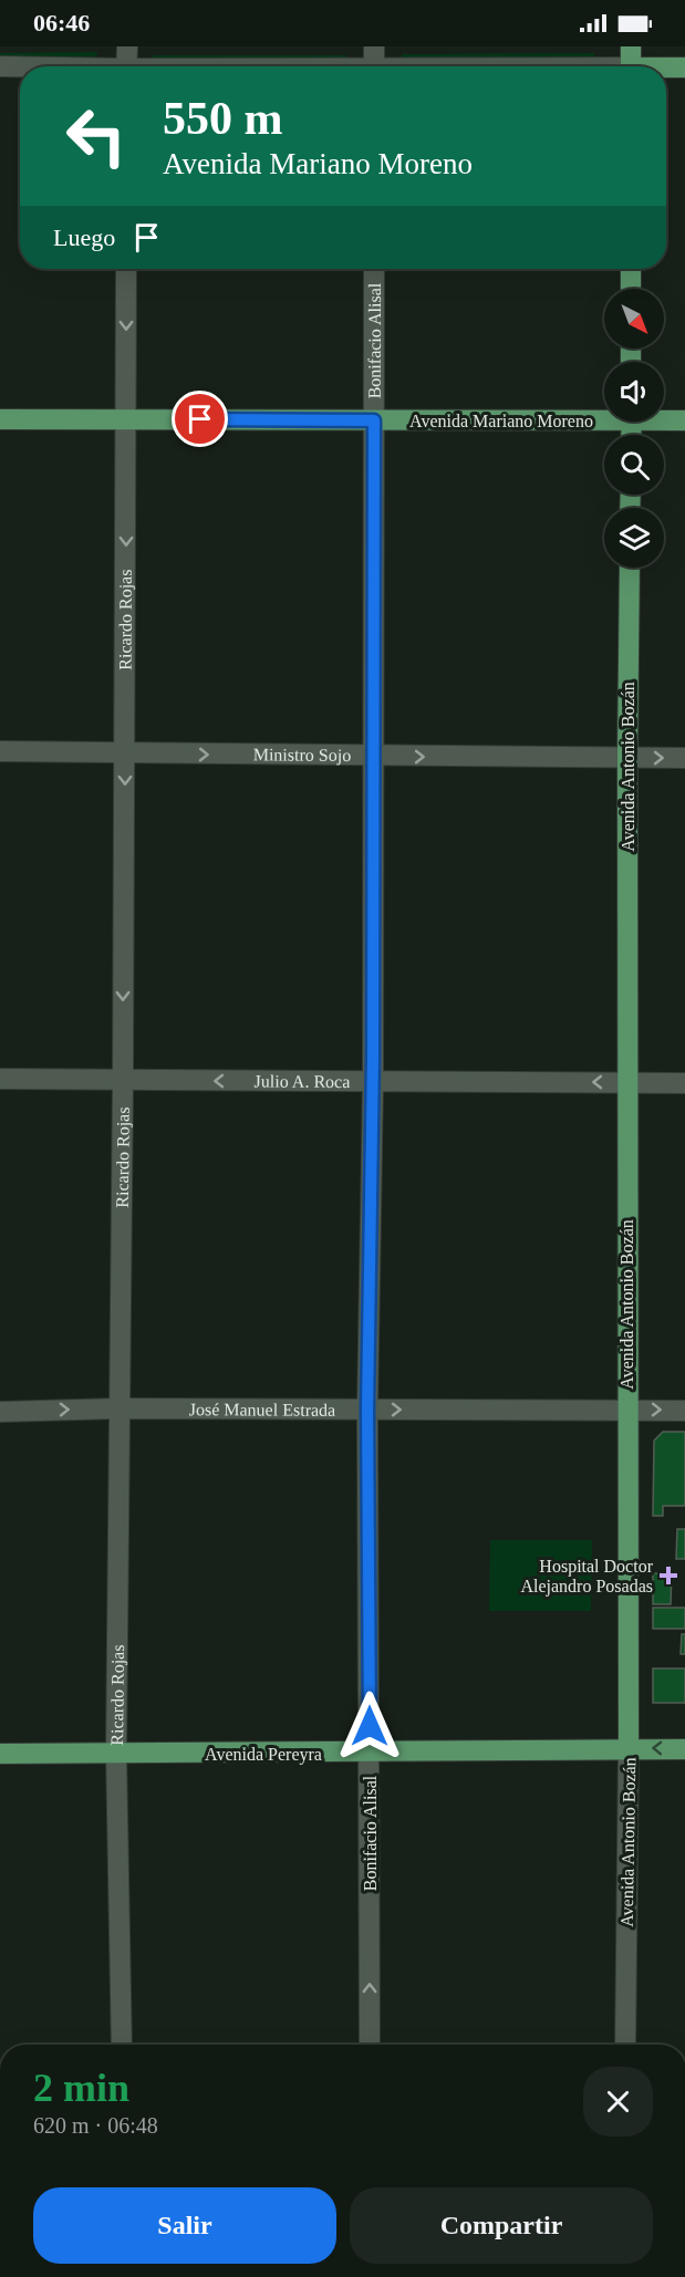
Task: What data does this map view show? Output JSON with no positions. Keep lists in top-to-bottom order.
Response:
{
  "streets": {
    "main road": ["Avenida Mariano Moreno", "Avenida Antonio Bozán", "Avenida Pereyra"],
    "street": [
      "Bonifacio Alisal",
      "Ricardo Rojas",
      "Ministro Sojo",
      "Julio A. Roca",
      "José Manuel Estrada"
    ]
  },
  "crossings": [
    ["Bonifacio Alisal", "Avenida Mariano Moreno"],
    ["Bonifacio Alisal", "Ministro Sojo"],
    ["Bonifacio Alisal", "Julio A. Roca"],
    ["Bonifacio Alisal", "José Manuel Estrada"],
    ["Bonifacio Alisal", "Avenida Pereyra"],
    ["Avenida Mariano Moreno", "Ricardo Rojas"],
    ["Ricardo Rojas", "Ministro Sojo"],
    ["Ricardo Rojas", "Julio A. Roca"],
    ["Ricardo Rojas", "José Manuel Estrada"],
    ["Ricardo Rojas", "Avenida Pereyra"],
    ["Ministro Sojo", "Avenida Antonio Bozán"],
    ["Avenida Antonio Bozán", "Julio A. Roca"],
    ["Avenida Antonio Bozán", "José Manuel Estrada"],
    ["Avenida Antonio Bozán", "Avenida Pereyra"]
  ],
  "one_way": [
    "Ricardo Rojas",
    "Ministro Sojo",
    "Julio A. Roca",
    "José Manuel Estrada"
  ],
  "places": {
    "health": ["Hospital Doctor Alejandro Posadas"]
  },
  "north": "bottom right",
  "page": {
    "status": "06:46",
    "turn": ["550 m", "Avenida Mariano Moreno"],
    "then": "Luego",
    "heading": ["2 min", "620 m · 06:48"],
    "buttons": ["Salir", "Compartir"]
  }
}
